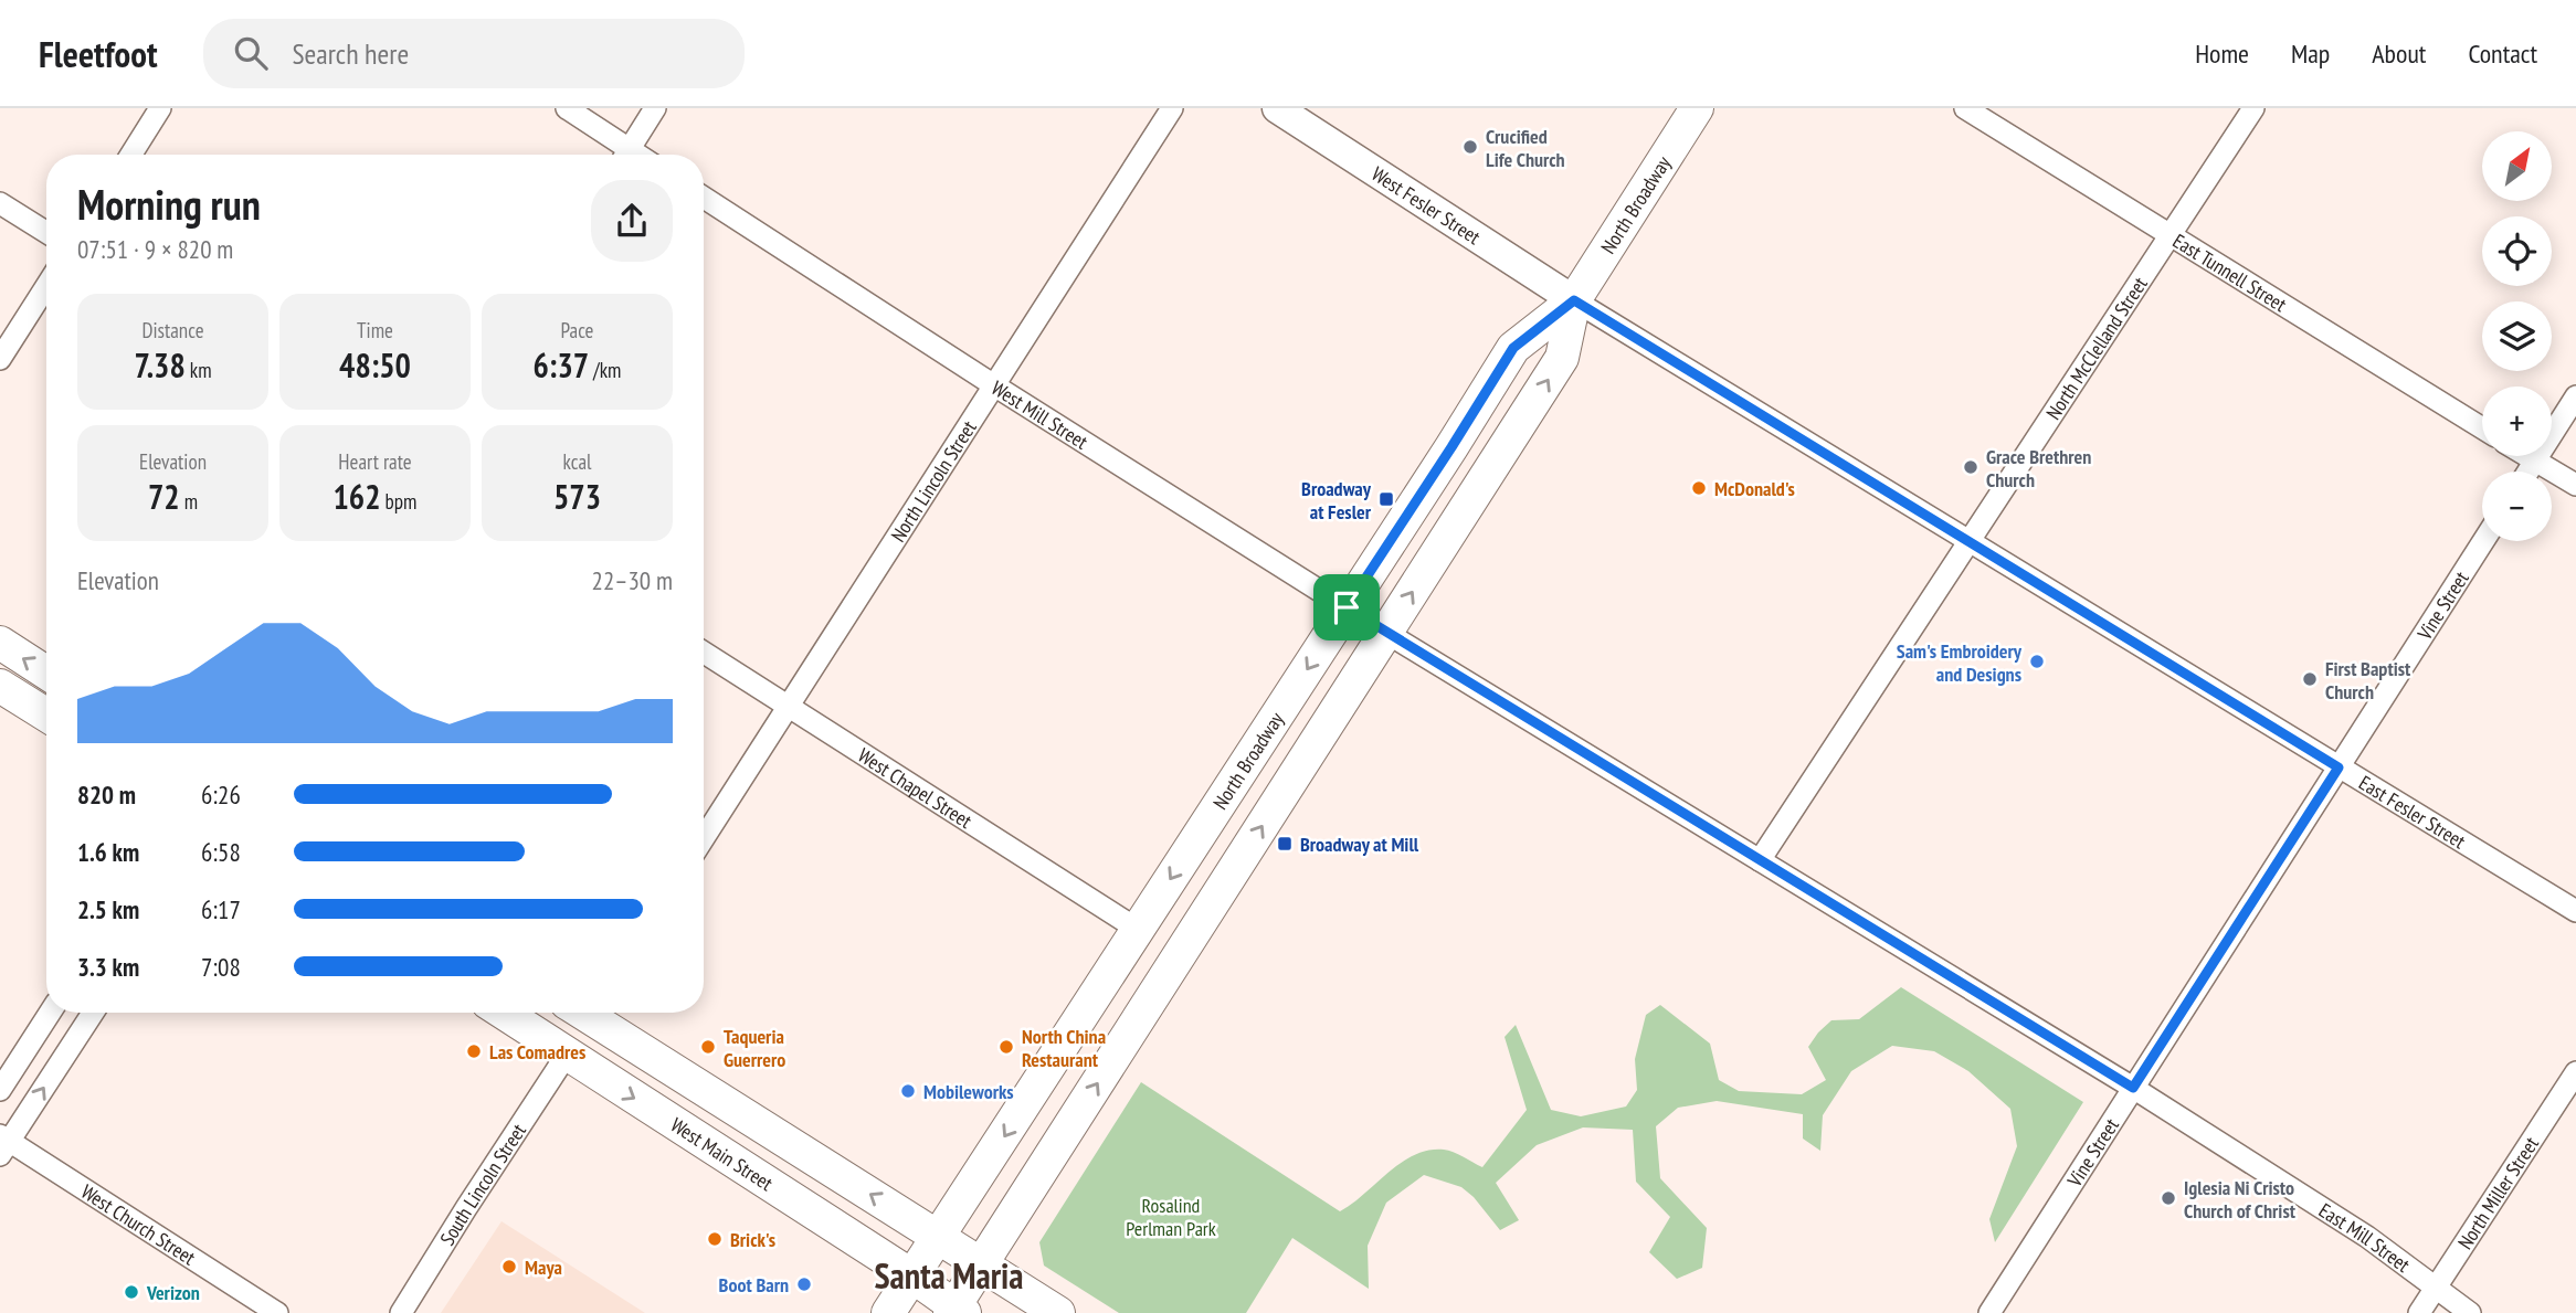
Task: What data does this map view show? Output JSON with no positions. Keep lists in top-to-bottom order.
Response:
{
  "streets": {
    "main road": ["North Broadway", "West Main Street"],
    "street": [
      "West Fesler Street",
      "East Tunnell Street",
      "North McClelland Street",
      "West Mill Street",
      "North Lincoln Street",
      "Vine Street",
      "West Chapel Street",
      "East Fesler Street",
      "South Lincoln Street",
      "North Miller Street",
      "West Church Street",
      "East Mill Street"
    ]
  },
  "crossings": [
    ["West Fesler Street", "North Broadway"],
    ["West Fesler Street", "East Fesler Street"],
    ["North Broadway", "West Mill Street"],
    ["North Broadway", "West Chapel Street"],
    ["North Broadway", "East Fesler Street"],
    ["North Broadway", "West Main Street"],
    ["North Broadway", "East Mill Street"],
    ["East Tunnell Street", "North McClelland Street"],
    ["North McClelland Street", "East Fesler Street"],
    ["North McClelland Street", "East Mill Street"],
    ["West Mill Street", "North Lincoln Street"],
    ["West Mill Street", "East Mill Street"],
    ["North Lincoln Street", "West Chapel Street"],
    ["Vine Street", "East Fesler Street"],
    ["Vine Street", "East Mill Street"],
    ["West Main Street", "South Lincoln Street"],
    ["North Miller Street", "East Mill Street"]
  ],
  "districts": ["Santa Maria"],
  "parks": ["Rosalind Perlman Park"],
  "places": {
    "other": [
      "Crucified Life Church",
      "Grace Brethren Church",
      "McDonald's",
      "Sam's Embroidery and Designs",
      "First Baptist Church",
      "Taqueria Guerrero",
      "North China Restaurant",
      "Las Comadres",
      "Mobileworks",
      "Iglesia Ni Cristo Church of Christ",
      "Brick's",
      "Maya",
      "Boot Barn",
      "Verizon"
    ],
    "transit": ["Broadway at Fesler", "Broadway at Mill"]
  },
  "north": "top right",
  "page": {
    "header": "Fleetfoot",
    "search": "Search here",
    "nav": [
      "Home",
      "Map",
      "About",
      "Contact"
    ],
    "map_buttons": ["+", "−"],
    "heading": ["Morning run", "07:51 · 9 × 820 m"],
    "stats": [
      ["Distance", "7.38 km"],
      ["Time", "48:50"],
      ["Pace", "6:37 /km"],
      ["Elevation", "72 m"],
      ["Heart rate", "162 bpm"],
      ["kcal", "573"]
    ],
    "chart": ["Elevation", "22–30 m"],
    "list": [
      {
        "name": "820 m",
        "note": "6:26"
      },
      {
        "name": "1.6 km",
        "note": "6:58"
      },
      {
        "name": "2.5 km",
        "note": "6:17"
      },
      {
        "name": "3.3 km",
        "note": "7:08"
      }
    ]
  }
}
